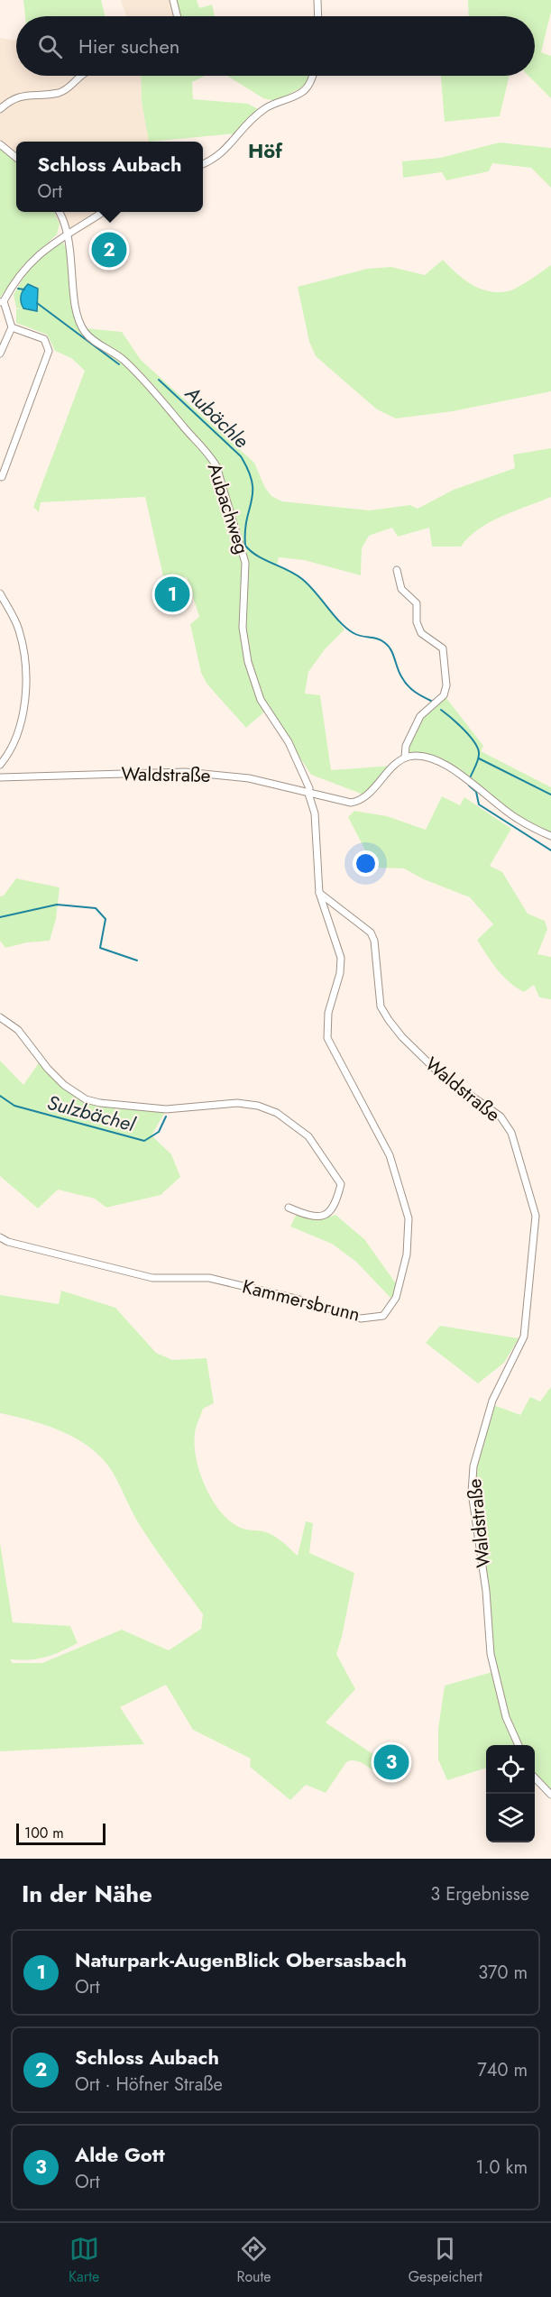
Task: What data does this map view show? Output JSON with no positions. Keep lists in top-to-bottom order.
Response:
{
  "streets": {
    "street": ["Aubachweg", "Waldstraße", "Kammersbrunn"]
  },
  "crossings": [
    ["Aubachweg", "Waldstraße"],
    ["Waldstraße", "Kammersbrunn"]
  ],
  "districts": ["Höf"],
  "water": ["Aubächle", "Sulzbächel"],
  "scale_bar": "100 m",
  "page": {
    "search": "Hier suchen",
    "popup": ["Schloss Aubach", "Ort"],
    "pins": ["2", "1", "3"],
    "scale": "100 m",
    "heading": ["In der Nähe", "3 Ergebnisse"],
    "list": [
      {
        "mark": "1",
        "name": "Naturpark-AugenBlick Obersasbach",
        "note": "Ort",
        "value": "370 m"
      },
      {
        "mark": "2",
        "name": "Schloss Aubach",
        "note": "Ort · Höfner Straße",
        "value": "740 m"
      },
      {
        "mark": "3",
        "name": "Alde Gott",
        "note": "Ort",
        "value": "1.0 km"
      }
    ],
    "nav": ["Karte", "Route", "Gespeichert"]
  }
}
